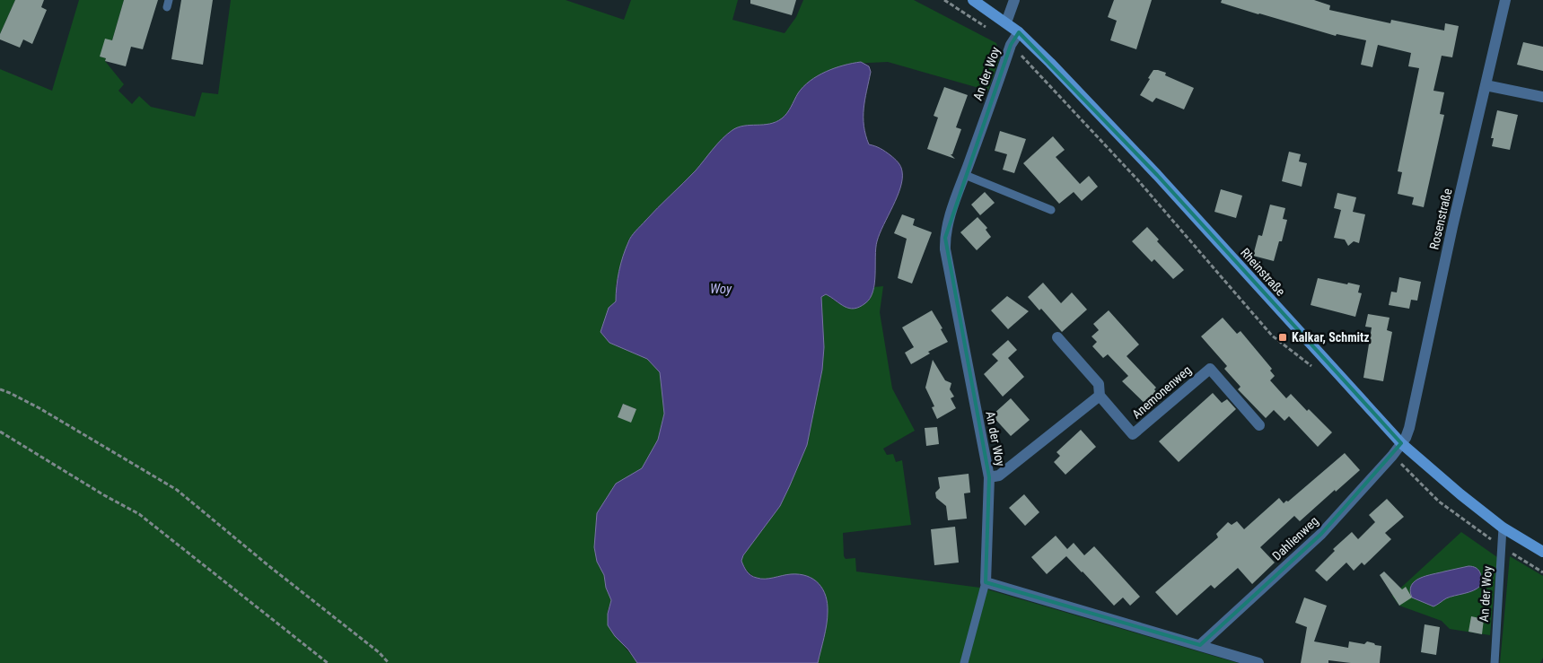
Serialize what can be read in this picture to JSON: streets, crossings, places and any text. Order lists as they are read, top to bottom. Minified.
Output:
{"streets":{"main road":["Rheinstraße"],"street":["An der Woy","Rosenstraße","Anemonenweg","Dahlienweg"]},"crossings":[["An der Woy","Rheinstraße"],["Rosenstraße","Rheinstraße"],["Rosenstraße","Dahlienweg"],["Rheinstraße","Dahlienweg"]],"water":["Woy"],"places":{"transit":["Kalkar, Schmitz"]}}
